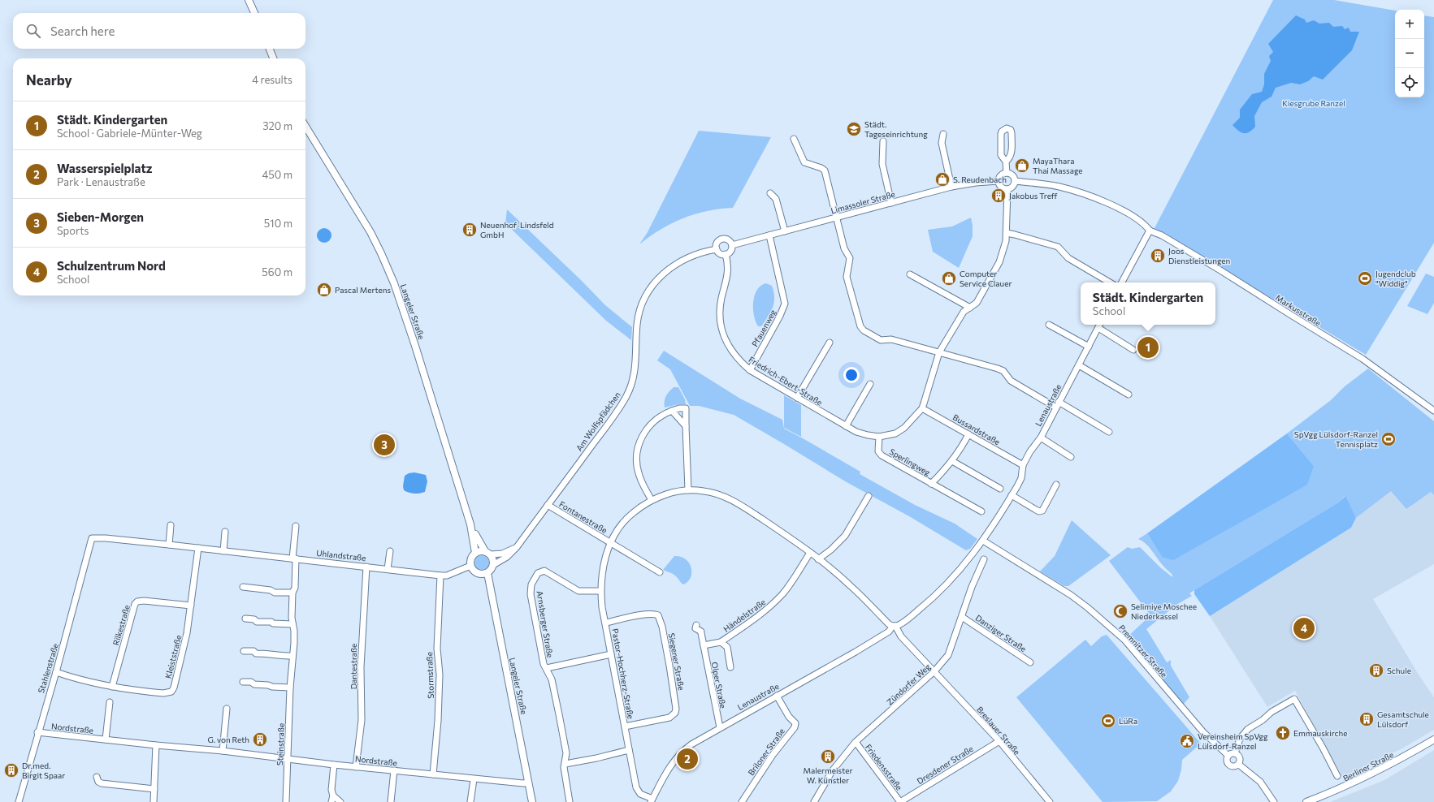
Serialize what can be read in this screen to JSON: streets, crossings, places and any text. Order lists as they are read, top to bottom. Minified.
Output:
{"streets":{"street":["Limassoler Straße","Markusstraße","Langeler Straße","Pfauenweg","Friedrich-Ebert-Straße","Lenaustraße","Am Wolfspfädchen","Bussardstraße","Sperlingweg","Fontanestraße","Uhlandstraße","Händelstraße","Arnsberger Straße","Rilkestraße","Danziger Straße","Premnitzer Straße","Kleiststraße","Siegener Straße","Dantestraße","Stahlenstraße","Pastor-Hochherz-Straße","Stormstraße","Zündorfer Weg","Olper Straße","Nordstraße","Breslauer Straße","Steinstraße","Briloner Straße","Dresdener Straße","Berliner Straße","Friedensstraße"]},"crossings":[["Limassoler Straße","Pfauenweg"],["Limassoler Straße","Friedrich-Ebert-Straße"],["Limassoler Straße","Am Wolfspfädchen"],["Langeler Straße","Am Wolfspfädchen"],["Langeler Straße","Uhlandstraße"],["Langeler Straße","Nordstraße"],["Pfauenweg","Friedrich-Ebert-Straße"],["Friedrich-Ebert-Straße","Am Wolfspfädchen"],["Friedrich-Ebert-Straße","Bussardstraße"],["Friedrich-Ebert-Straße","Sperlingweg"],["Lenaustraße","Bussardstraße"],["Lenaustraße","Premnitzer Straße"],["Lenaustraße","Pastor-Hochherz-Straße"],["Lenaustraße","Olper Straße"],["Lenaustraße","Briloner Straße"],["Am Wolfspfädchen","Fontanestraße"],["Am Wolfspfädchen","Uhlandstraße"],["Bussardstraße","Sperlingweg"],["Fontanestraße","Pastor-Hochherz-Straße"],["Uhlandstraße","Kleiststraße"],["Uhlandstraße","Dantestraße"],["Uhlandstraße","Stahlenstraße"],["Uhlandstraße","Stormstraße"],["Uhlandstraße","Steinstraße"],["Händelstraße","Pastor-Hochherz-Straße"],["Händelstraße","Olper Straße"],["Arnsberger Straße","Pastor-Hochherz-Straße"],["Rilkestraße","Kleiststraße"],["Danziger Straße","Zündorfer Weg"],["Kleiststraße","Stahlenstraße"],["Siegener Straße","Pastor-Hochherz-Straße"],["Dantestraße","Nordstraße"],["Stahlenstraße","Nordstraße"],["Pastor-Hochherz-Straße","Zündorfer Weg"],["Pastor-Hochherz-Straße","Breslauer Straße"],["Stormstraße","Nordstraße"],["Zündorfer Weg","Breslauer Straße"],["Zündorfer Weg","Friedensstraße"],["Nordstraße","Steinstraße"],["Breslauer Straße","Dresdener Straße"],["Dresdener Straße","Friedensstraße"]],"parks":["Kiesgrube Ranzel"],"places":{"school or university":["Städt. Tageseinrichtung"],"shop":["MayaThara Thai Massage","S. Reudenbach","Computer Service Clauer","Pascal Mertens"],"building":["Jakobus Treff","Neuenhof-Lindsfeld GmbH","Joos Dienstleistungen","Schule","Gesamtschule Lülsdorf","G. von Reth","Malermeister W. Künstler","Dr.med. Birgit Spaar"],"sports":["Jugendclub \"Widdig\"","SpVgg Lülsdorf-Ranzel Tennisplatz","LüRa"],"mosque":["Selimiye Moschee Niederkassel"],"church":["Emmauskirche"],"public building":["Vereinsheim SpVgg Lülsdorf-Ranzel"]},"page":{"map_buttons":["+","−"],"search":"Search here","heading":["Nearby","4 results"],"list":[{"mark":"1","name":"Städt. Kindergarten","note":"School · Gabriele-Münter-Weg","value":"320 m"},{"mark":"2","name":"Wasserspielplatz","note":"Park · Lenaustraße","value":"450 m"},{"mark":"3","name":"Sieben-Morgen","note":"Sports","value":"510 m"},{"mark":"4","name":"Schulzentrum Nord","note":"School","value":"560 m"}],"popup":["Städt. Kindergarten","School"],"pins":["1","3","4","2"]}}
